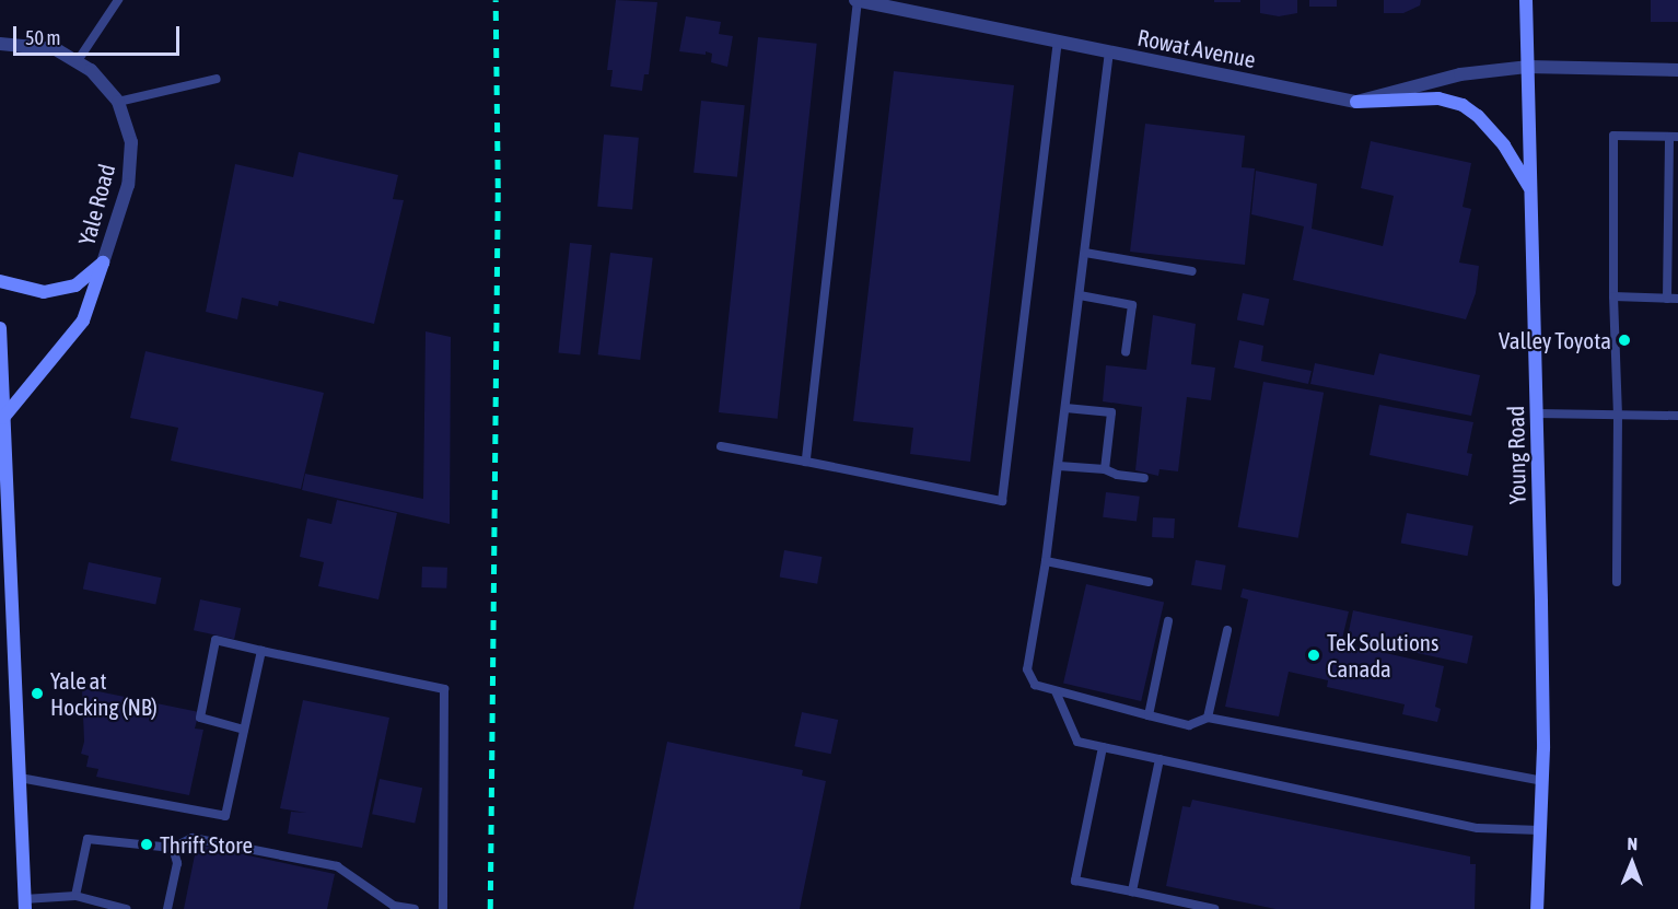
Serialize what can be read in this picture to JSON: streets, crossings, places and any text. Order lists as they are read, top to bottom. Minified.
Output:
{"streets":{"main road":["Young Road"],"street":["Rowat Avenue","Yale Road"]},"crossings":[["Rowat Avenue","Young Road"]],"places":["Valley Toyota","Tek Solutions Canada","Yale at Hocking (NB)","Thrift Store"],"scale_bar":"50 m","north":"top"}
